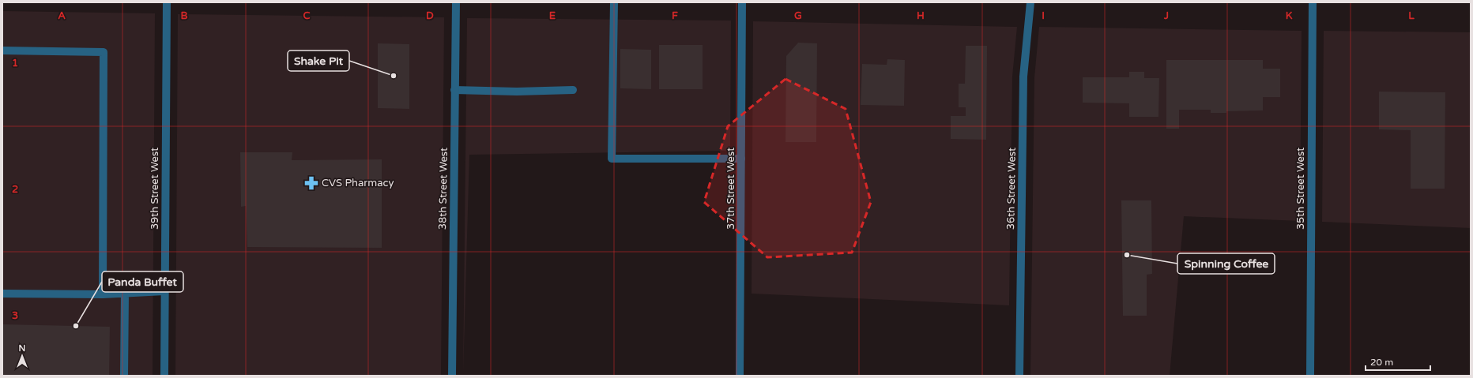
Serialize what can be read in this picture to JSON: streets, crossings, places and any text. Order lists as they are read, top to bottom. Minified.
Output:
{"streets":{"street":["39th Street West","38th Street West","37th Street West","36th Street West","35th Street West"]},"places":{"other":["Shake Pit","Spinning Coffee","Panda Buffet"],"pharmacy":["CVS Pharmacy"]},"scale_bar":"20 m","north":"top","grid":{"columns":["A","B","C","D","E","F","G","H","I","J","K","L"],"rows":["1","2","3"]}}
